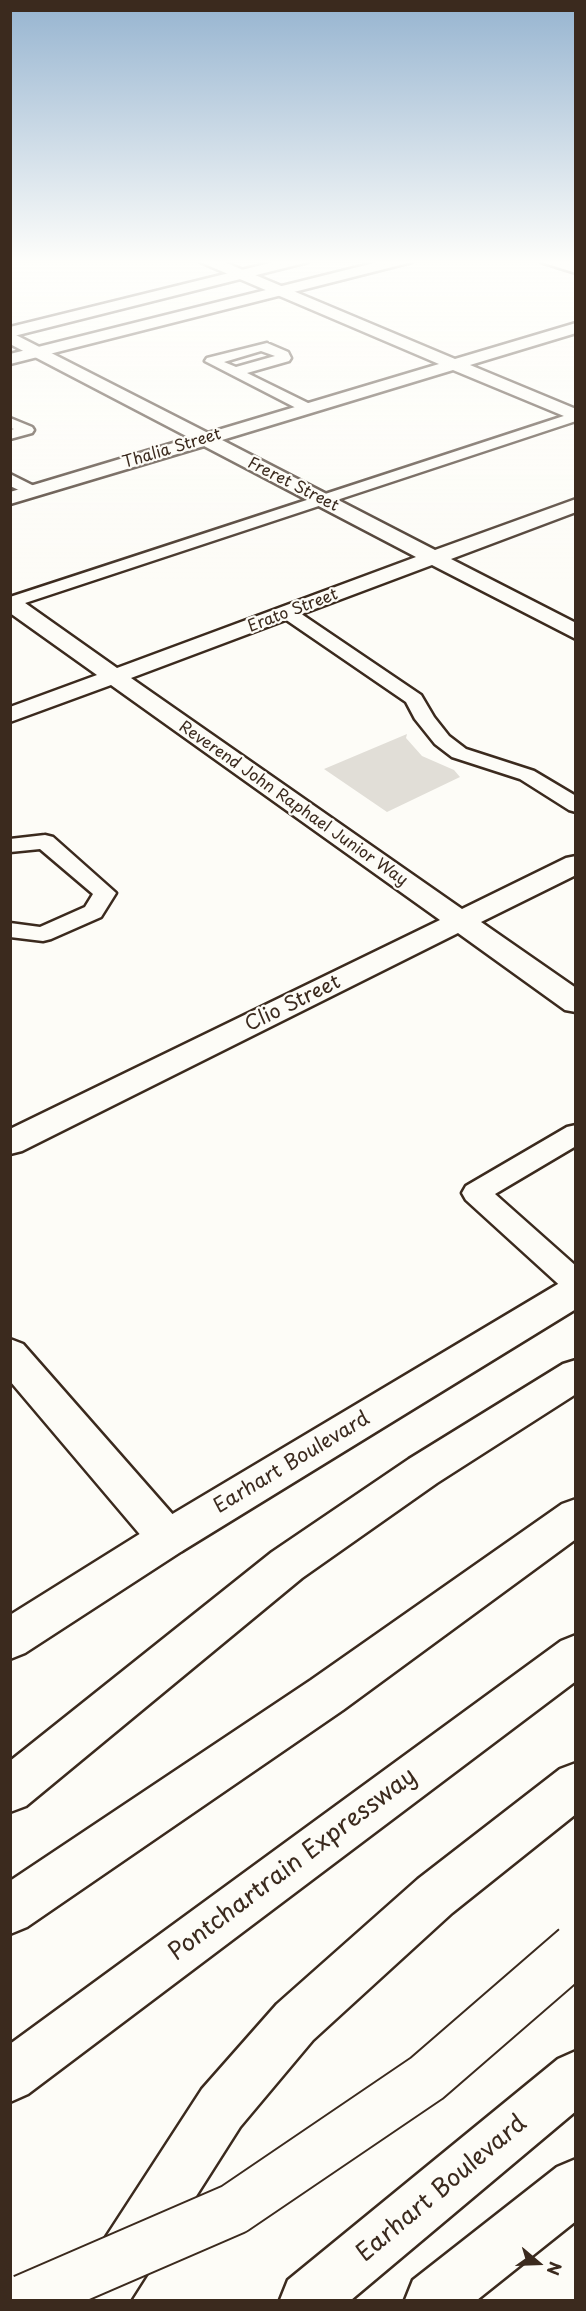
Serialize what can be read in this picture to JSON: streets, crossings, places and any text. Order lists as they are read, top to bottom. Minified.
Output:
{"streets":{"main road":["Thalia Street","Freret Street","Erato Street","Reverend John Raphael Junior Way","Clio Street","Earhart Boulevard","Pontchartrain Expressway"]},"crossings":[["Thalia Street","Freret Street"],["Freret Street","Erato Street"],["Erato Street","Reverend John Raphael Junior Way"],["Reverend John Raphael Junior Way","Clio Street"]],"north":"right"}
